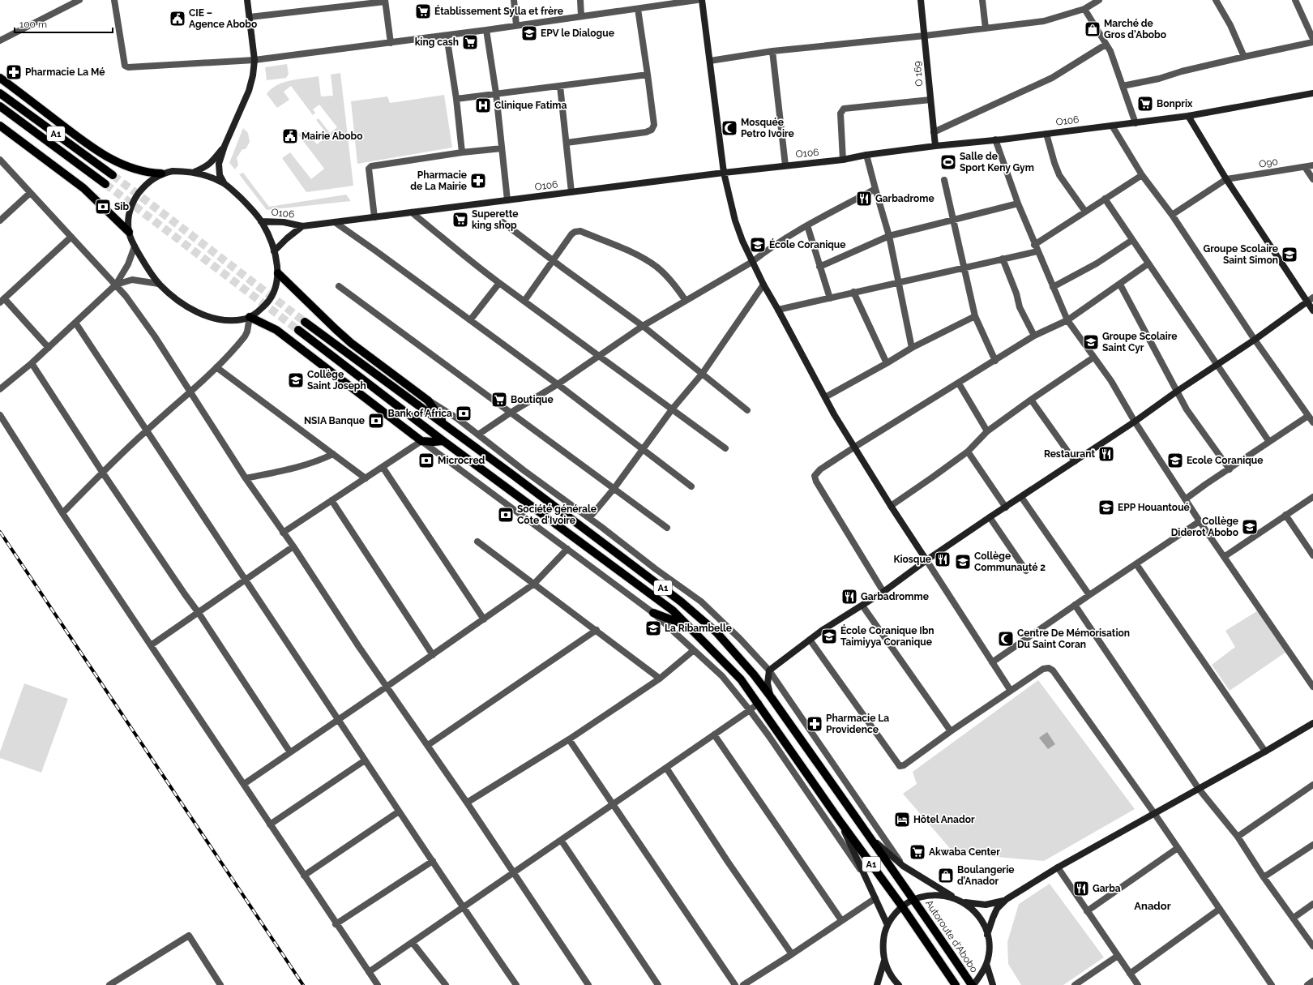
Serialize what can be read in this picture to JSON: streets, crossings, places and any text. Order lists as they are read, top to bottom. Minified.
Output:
{"streets":{"main road":["A1","Autoroute d'Abobo"],"street":["O 169","O106","O90"]},"crossings":[["O 169","O106"],["A1","Autoroute d'Abobo"]],"districts":["Anador"],"places":{"supermarket":["Établissement Sylla et frère","king cash","Bonprix","Superette king shop","Boutique","Akwaba Center"],"public building":["CIE – Agence Abobo","Mairie Abobo"],"shop":["Marché de Gros d'Abobo","Boulangerie d’Anador"],"school or university":["EPV le Dialogue","École Coranique","Groupe Scolaire Saint Simon","Groupe Scolaire Saint Cyr","Collège Saint Joseph","Ecole Coranique","EPP Houantoué","Collège Diderot Abobo","Collège Communauté 2","La Ribambelle","École Coranique Ibn Taimiyya Coranique"],"pharmacy":["Pharmacie La Mé","Pharmacie de La Mairie","Pharmacie La Providence"],"hospital":["Clinique Fatima"],"mosque":["Mosquée Petro Ivoire","Centre De Mémorisation Du Saint Coran"],"sports":["Salle de Sport Keny Gym"],"restaurant":["Garbadrome","Restaurant","Kiosque","Garbadromme","Garba"],"bank":["Sib","Bank of Africa","NSIA Banque","Microcred","Société générale Côte d’Ivoire"],"hotel":["Hôtel Anador"]},"scale_bar":"100 m"}
